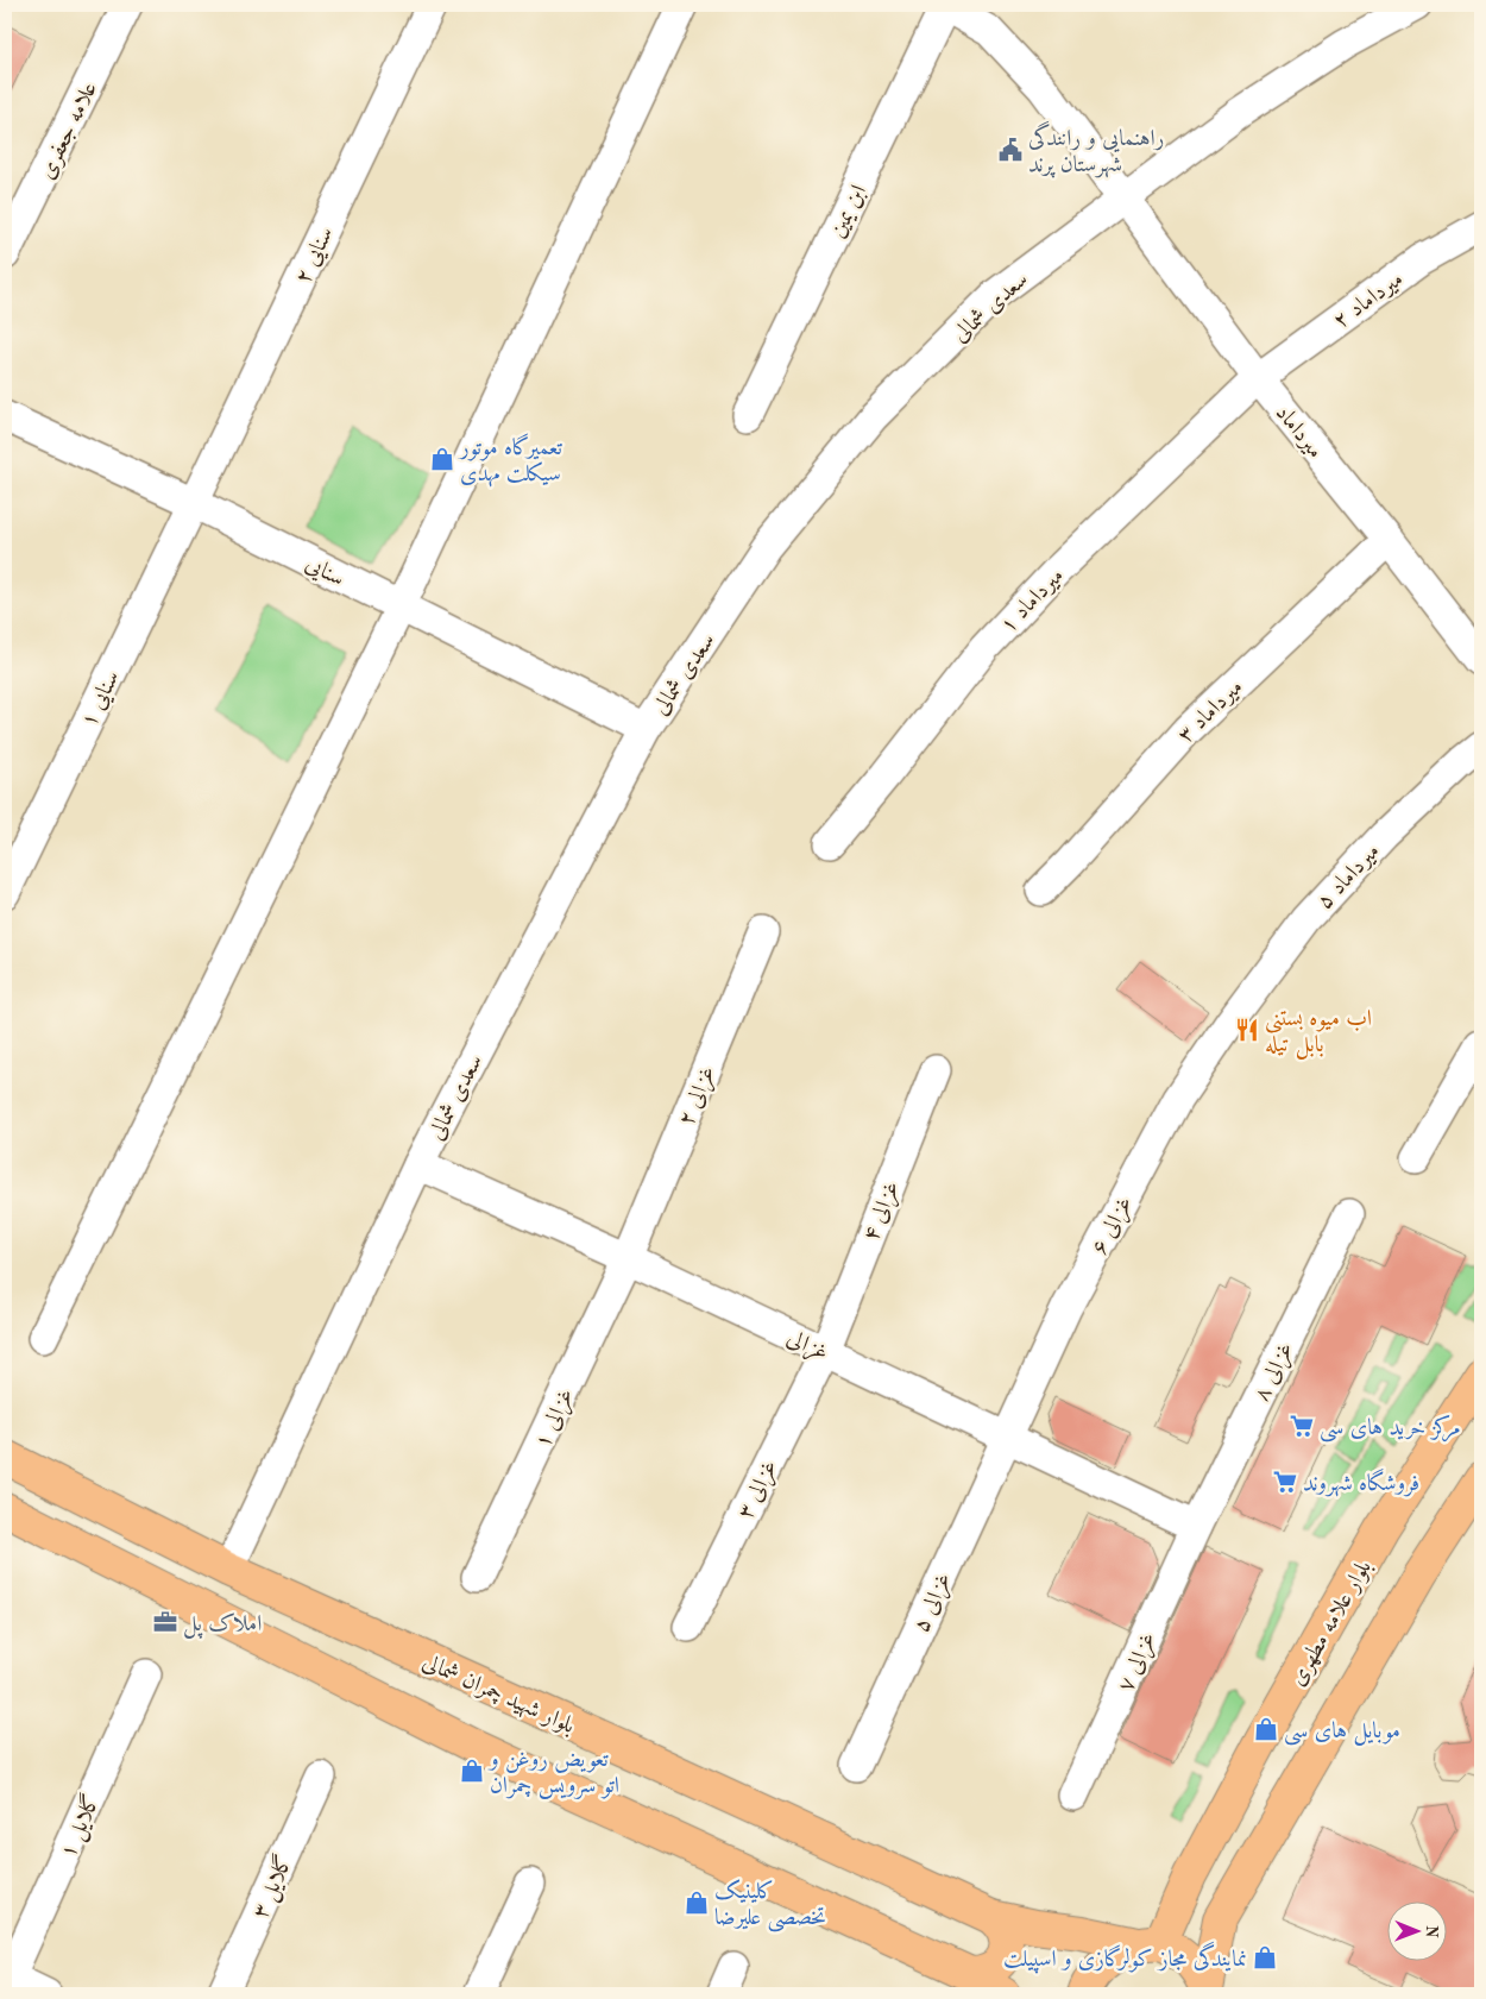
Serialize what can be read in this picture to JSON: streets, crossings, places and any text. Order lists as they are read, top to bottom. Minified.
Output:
{"streets":{"main road":["بلوار علامه مطهری","بلوار شهید چمران شمالی"],"street":["علامه جعفری","ابن یمین","سنایی ۲","میرداماد ۲","سعدی شمالی","میرداماد","سنایی","میرداماد ۱","سنایی ۱","میرداماد ۳","میرداماد ۵","غزالی ۲","غزالی ۴","غزالی ۶","غزالی","غزالی ۸","غزالی ۱","غزالی ۳","غزالی ۵","غزالی ۷","گلایل ۱","گلایل ۳"]},"crossings":[["ابن یمین","میرداماد"],["سنایی ۲","سنایی"],["سنایی ۲","سنایی ۱"],["میرداماد ۲","میرداماد"],["میرداماد ۲","میرداماد ۱"],["سعدی شمالی","میرداماد"],["سعدی شمالی","سنایی"],["سعدی شمالی","غزالی"],["سعدی شمالی","بلوار شهید چمران شمالی"],["میرداماد","میرداماد ۱"],["میرداماد","میرداماد ۳"],["سنایی","سنایی ۱"],["میرداماد ۵","غزالی ۶"],["غزالی ۲","غزالی"],["غزالی ۲","غزالی ۱"],["غزالی ۴","غزالی"],["غزالی ۴","غزالی ۳"],["غزالی ۶","غزالی"],["غزالی ۶","غزالی ۵"],["غزالی","غزالی ۸"],["غزالی","غزالی ۱"],["غزالی","غزالی ۳"],["غزالی","غزالی ۵"],["غزالی","غزالی ۷"],["غزالی ۸","غزالی ۷"],["بلوار علامه مطهری","بلوار شهید چمران شمالی"]],"places":{"public building":["راهنمایی و رانندگی شهرستان پرند"],"shop":["تعمیرگاه موتور سیکلت مهدی","موبایل های سی","تعویض روغن و اتو سرویس چمران","کلینیک تخصصی علیرضا","نمایندگی مجاز کولرگازی و اسپیلت"],"restaurant":["اب میوه بستنی بابل تیله"],"supermarket":["مرکز خرید های سی","فروشگاه شهروند"],"office":["املاک پل"]},"north":"right"}
